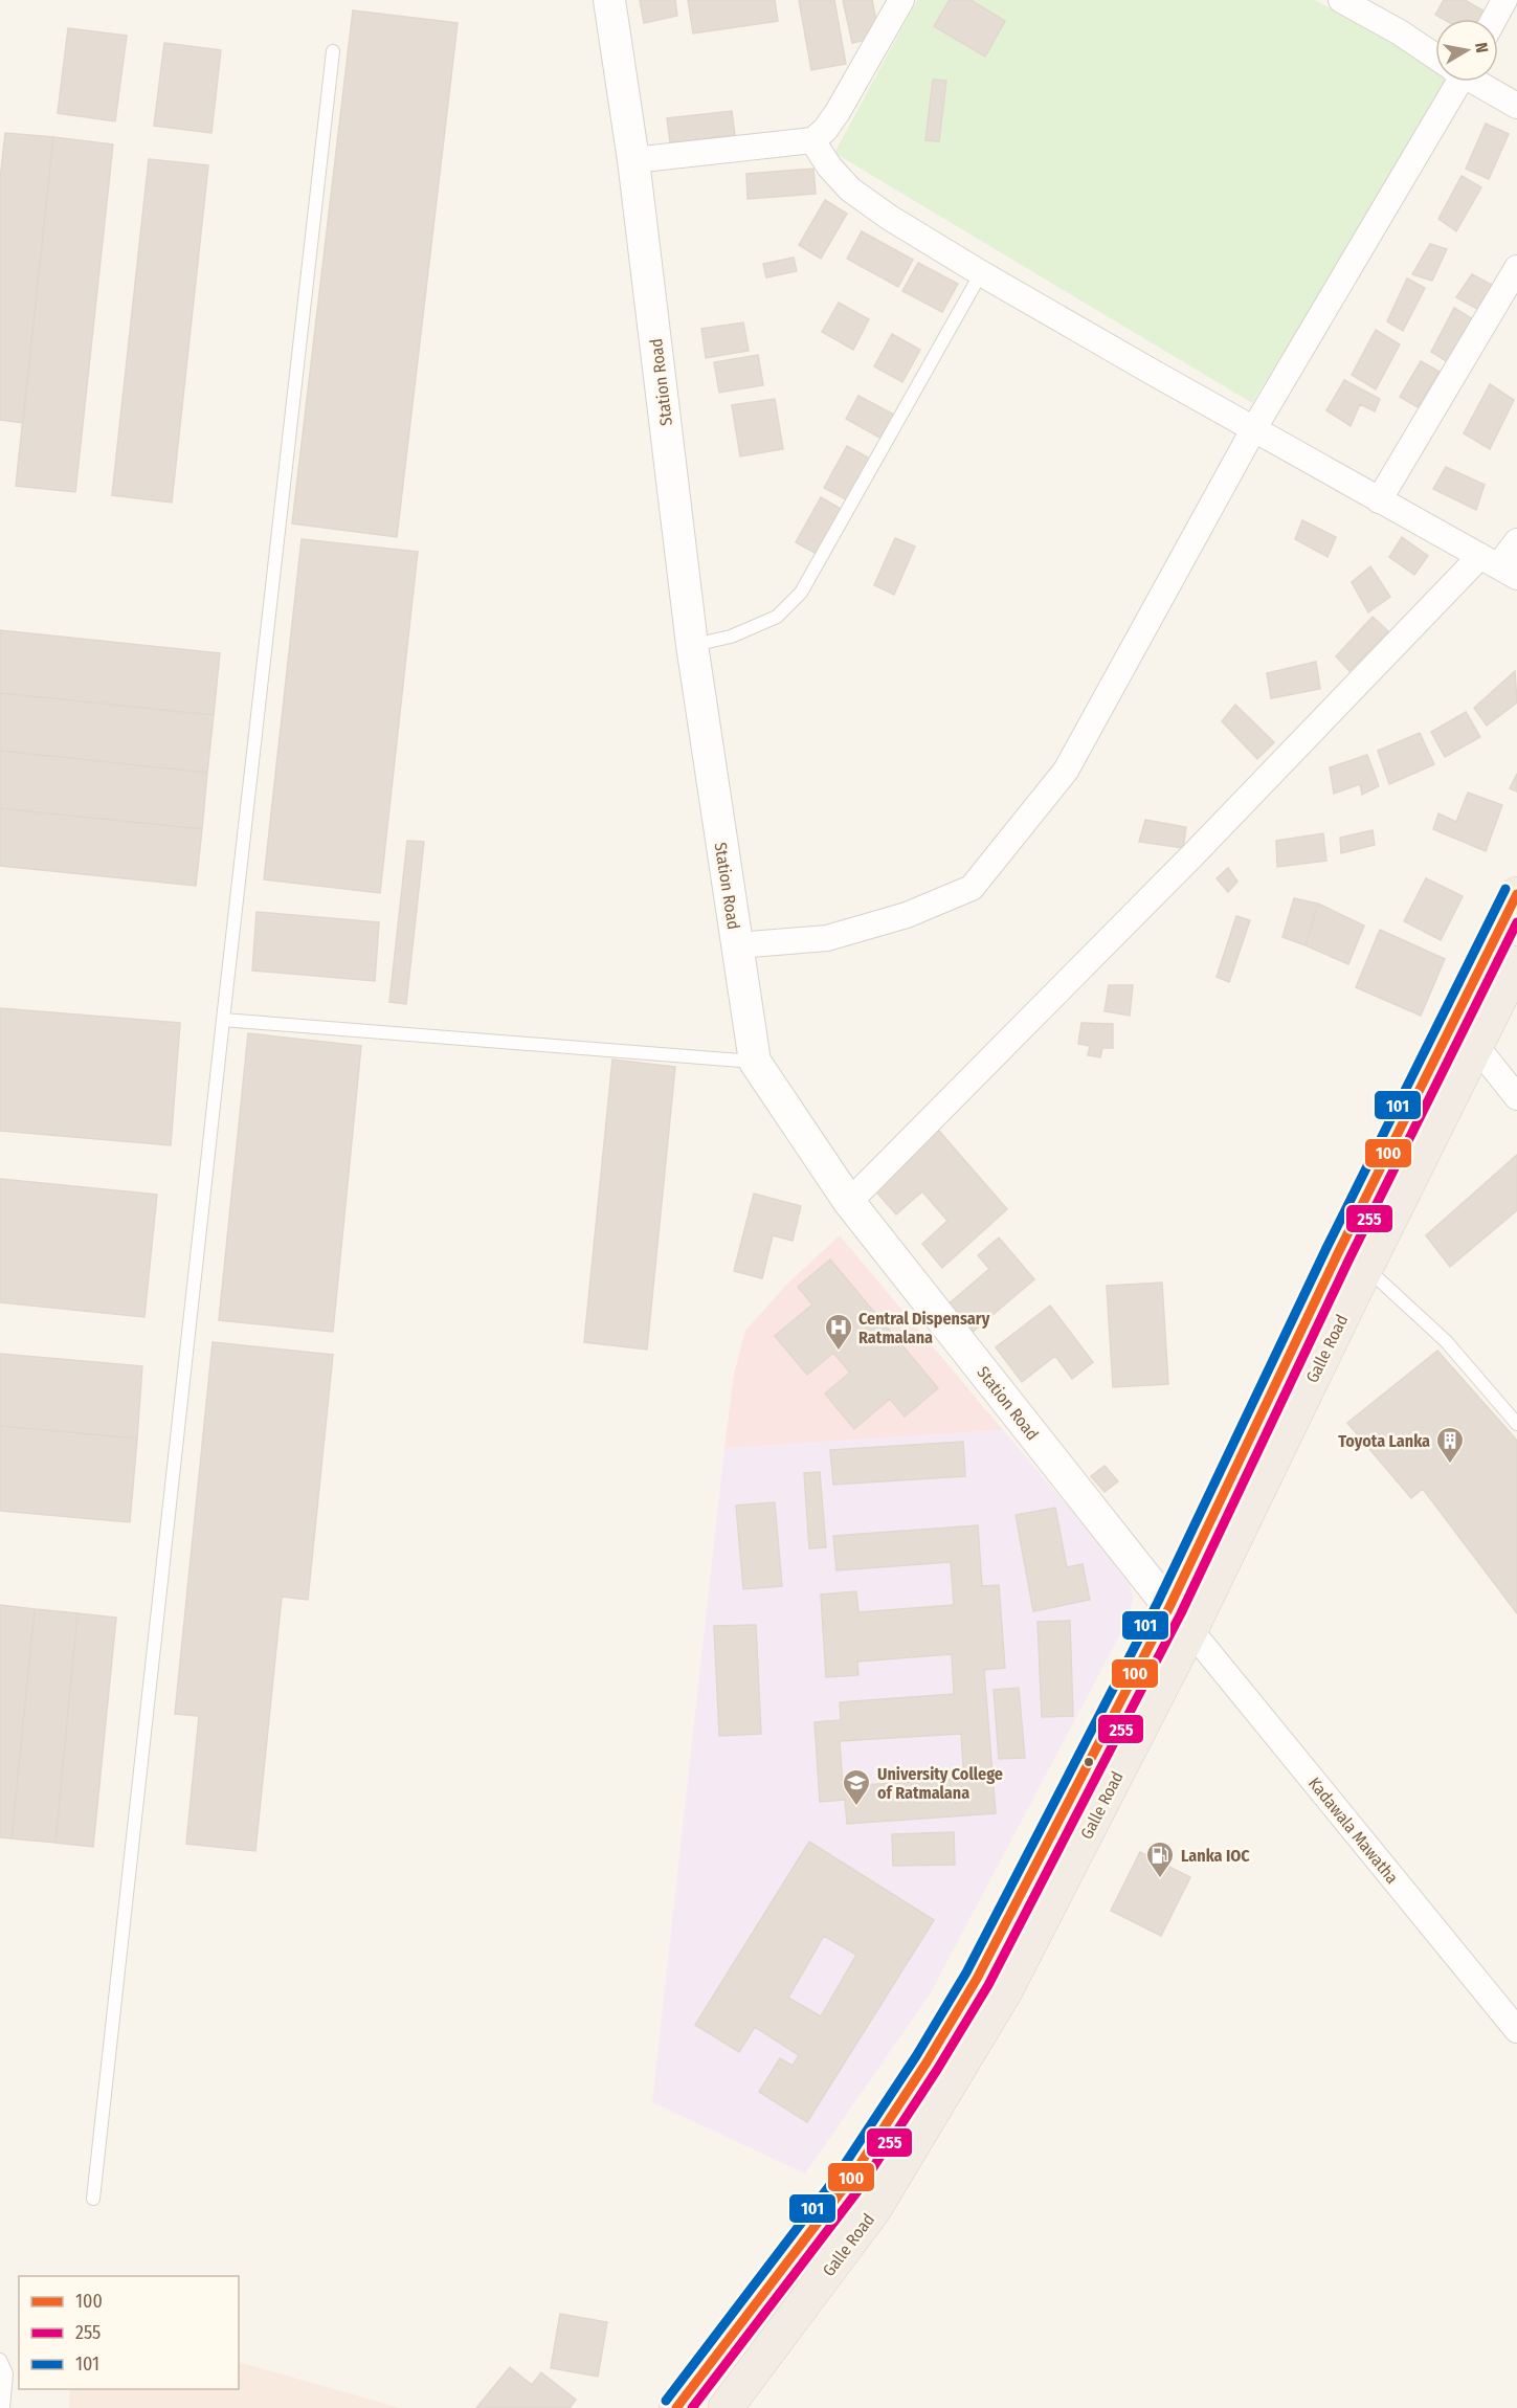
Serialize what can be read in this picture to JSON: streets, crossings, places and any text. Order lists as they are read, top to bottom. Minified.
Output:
{"streets":{"highway":["Galle Road"],"street":["Station Road","Kadawala Mawatha"]},"crossings":[["Station Road","Galle Road"],["Station Road","Kadawala Mawatha"],["Galle Road","Kadawala Mawatha"]],"places":{"hospital":["Central Dispensary Ratmalana"],"building":["Toyota Lanka"],"school or university":["University College of Ratmalana"],"fuel station":["Lanka IOC"]},"lines":["transit line 101","transit line 100","transit line 255"],"legend":["100","255","101"],"north":"right"}
